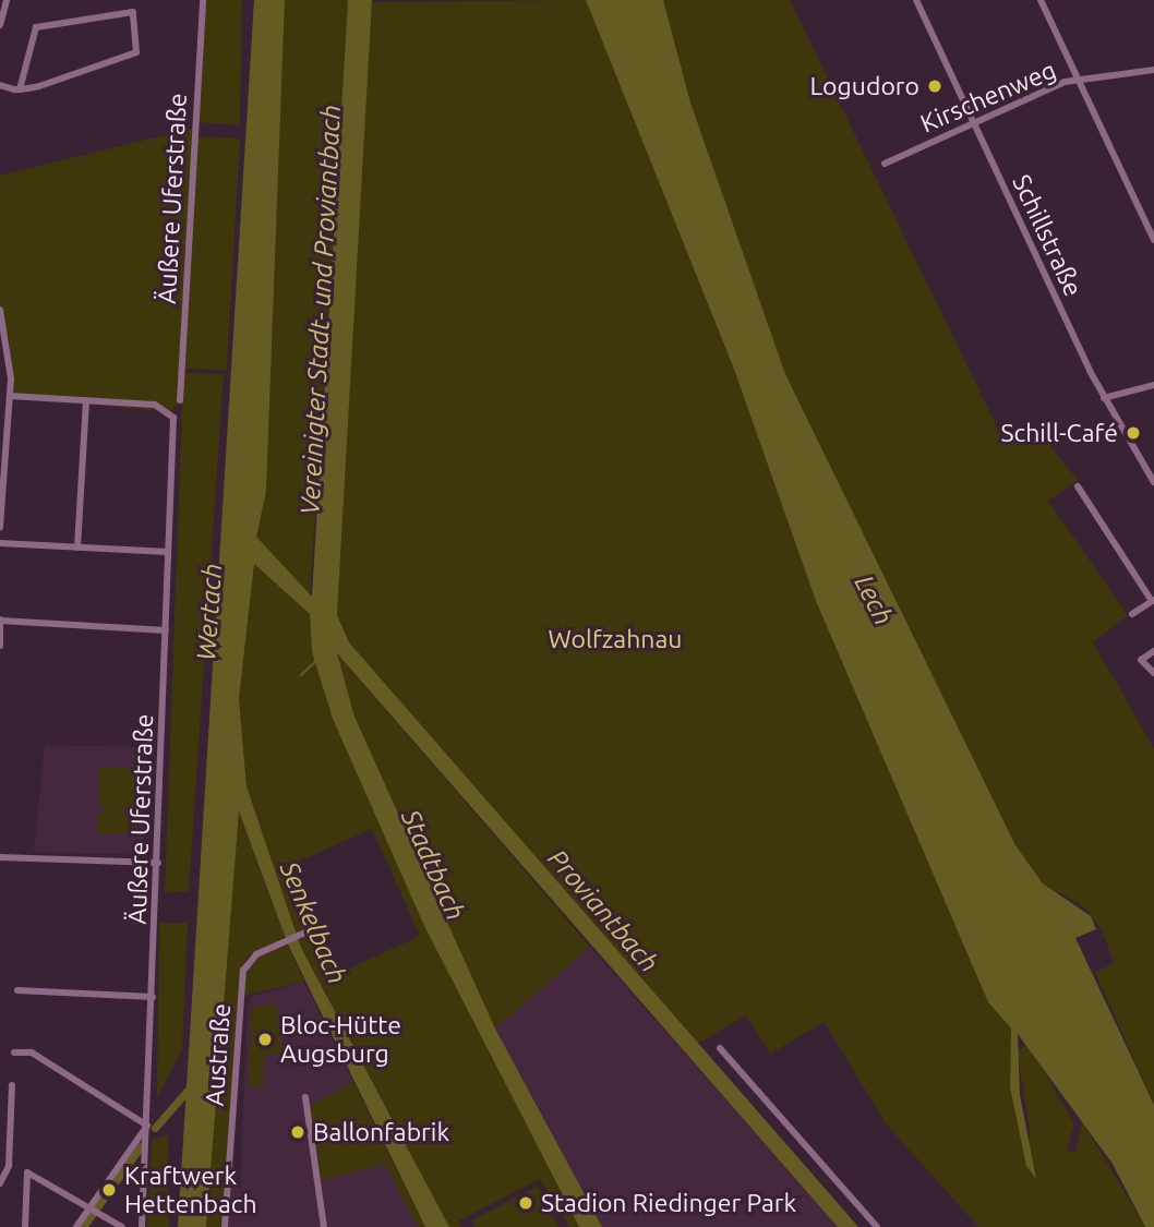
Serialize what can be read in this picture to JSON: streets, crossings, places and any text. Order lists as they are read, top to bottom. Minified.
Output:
{"streets":{"street":["Kirschenweg","Äußere Uferstraße","Schillstraße","Austraße"]},"crossings":[["Kirschenweg","Schillstraße"]],"water":["Vereinigter Stadt- und Proviantbach","Lech","Wertach","Stadtbach","Proviantbach","Senkelbach"],"parks":["Wolfzahnau"],"places":["Logudoro","Schill-Café","Bloc-Hütte Augsburg","Ballonfabrik","Kraftwerk Hettenbach","Stadion Riedinger Park"]}
